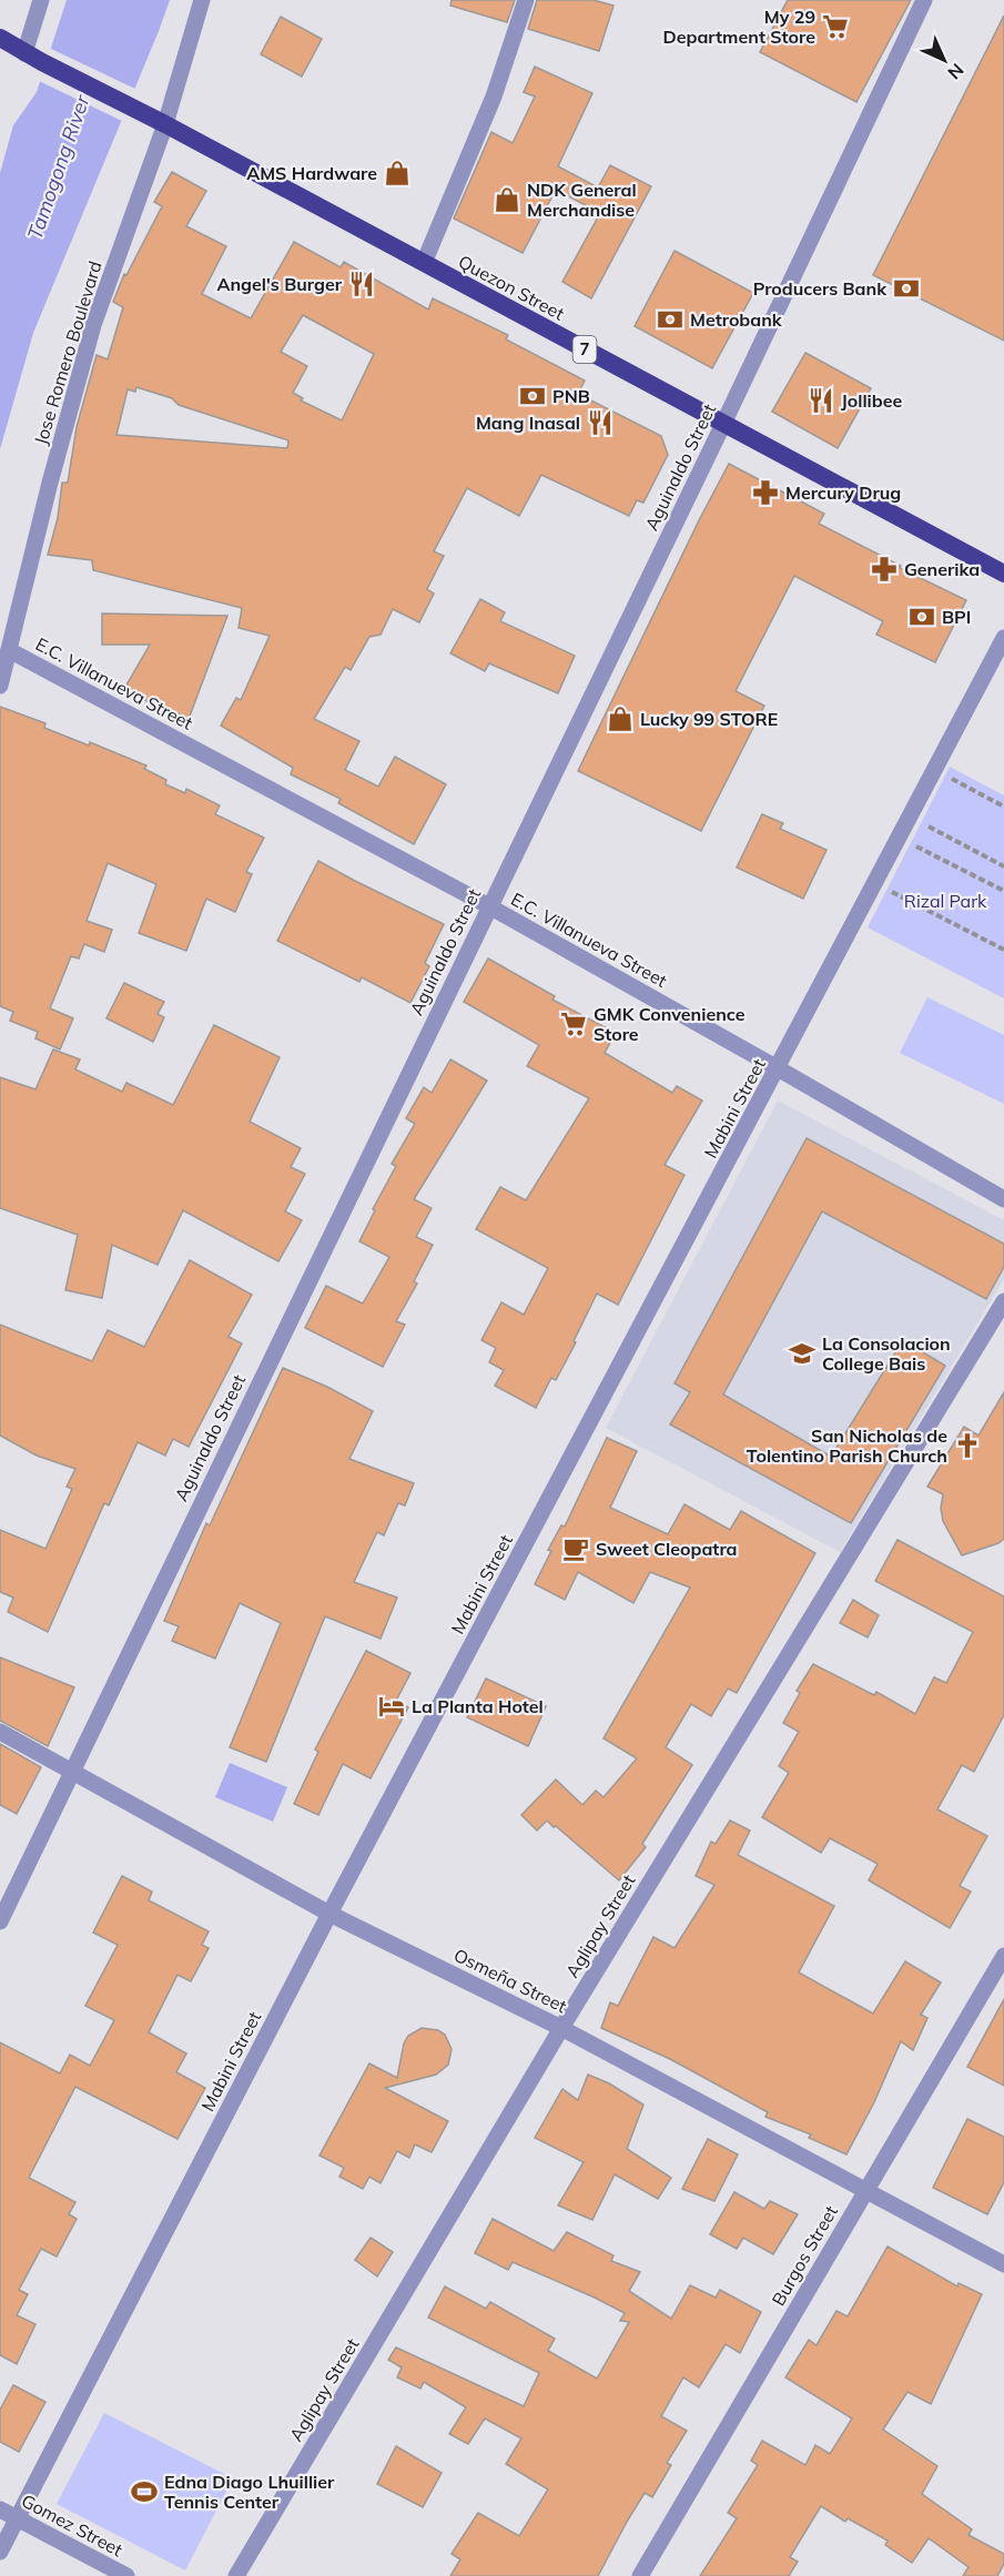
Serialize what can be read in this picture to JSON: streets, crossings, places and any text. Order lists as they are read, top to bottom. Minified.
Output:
{"streets":{"highway":["Quezon Street","7"],"street":["Jose Romero Boulevard","Aguinaldo Street","E.C. Villanueva Street","Mabini Street","Aglipay Street","Osmeña Street","Burgos Street","Gomez Street"]},"crossings":[["Quezon Street","Jose Romero Boulevard"],["Quezon Street","Aguinaldo Street"],["Jose Romero Boulevard","E.C. Villanueva Street"],["Aguinaldo Street","E.C. Villanueva Street"],["Aguinaldo Street","Osmeña Street"],["E.C. Villanueva Street","Mabini Street"],["Mabini Street","Osmeña Street"],["Mabini Street","Gomez Street"],["Aglipay Street","Osmeña Street"],["Osmeña Street","Burgos Street"]],"water":["Tamogong River"],"parks":["Rizal Park"],"places":{"supermarket":["My 29 Department Store","GMK Convenience Store"],"shop":["AMS Hardware","NDK General Merchandise","Lucky 99 STORE"],"restaurant":["Angel's Burger","Jollibee","Mang Inasal"],"bank":["Producers Bank","Metrobank","PNB","BPI"],"pharmacy":["Mercury Drug","Generika"],"school or university":["La Consolacion College Bais"],"church":["San Nicholas de Tolentino Parish Church"],"cafe":["Sweet Cleopatra"],"hotel":["La Planta Hotel"],"sports":["Edna Diago Lhuillier Tennis Center"]},"north":"bottom right"}
